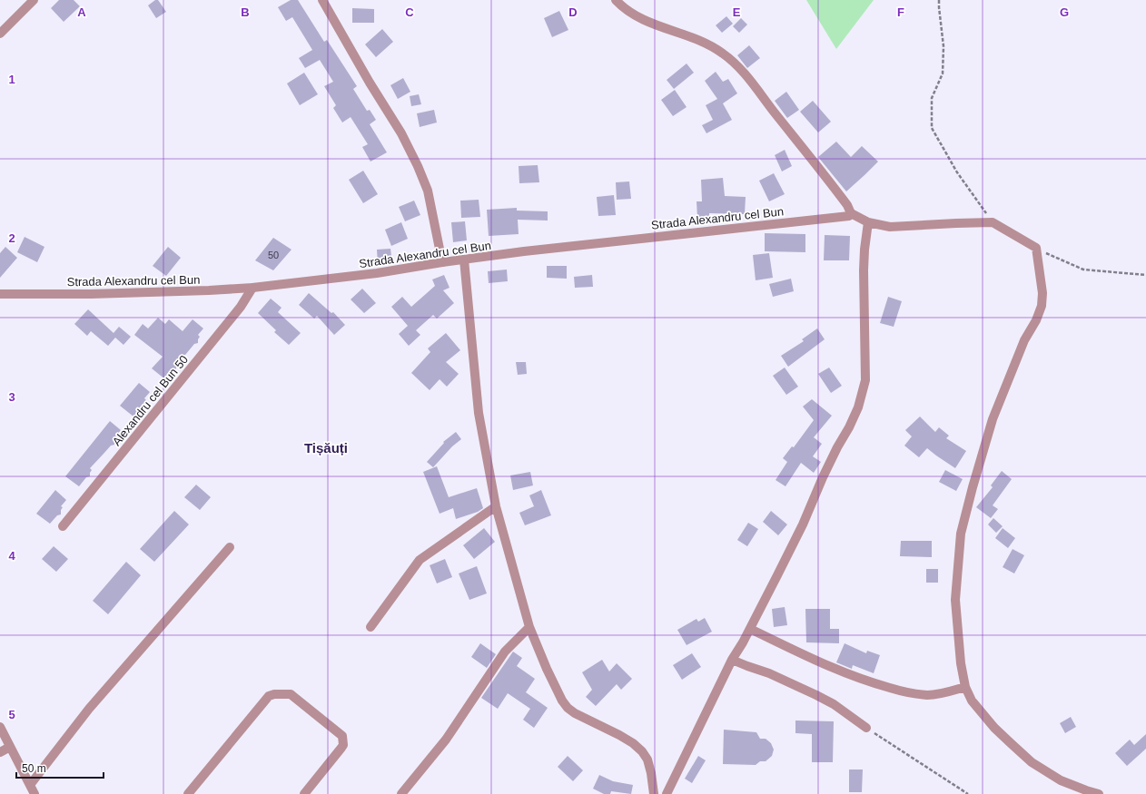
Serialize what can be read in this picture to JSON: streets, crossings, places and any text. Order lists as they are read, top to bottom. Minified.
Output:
{"streets":{"street":["Strada Alexandru cel Bun","Alexandru cel Bun 50"]},"crossings":[["Strada Alexandru cel Bun","Alexandru cel Bun 50"]],"districts":["Tișăuți"],"house_numbers":["50"],"scale_bar":"50 m","grid":{"columns":["A","B","C","D","E","F","G"],"rows":["1","2","3","4","5"]}}
